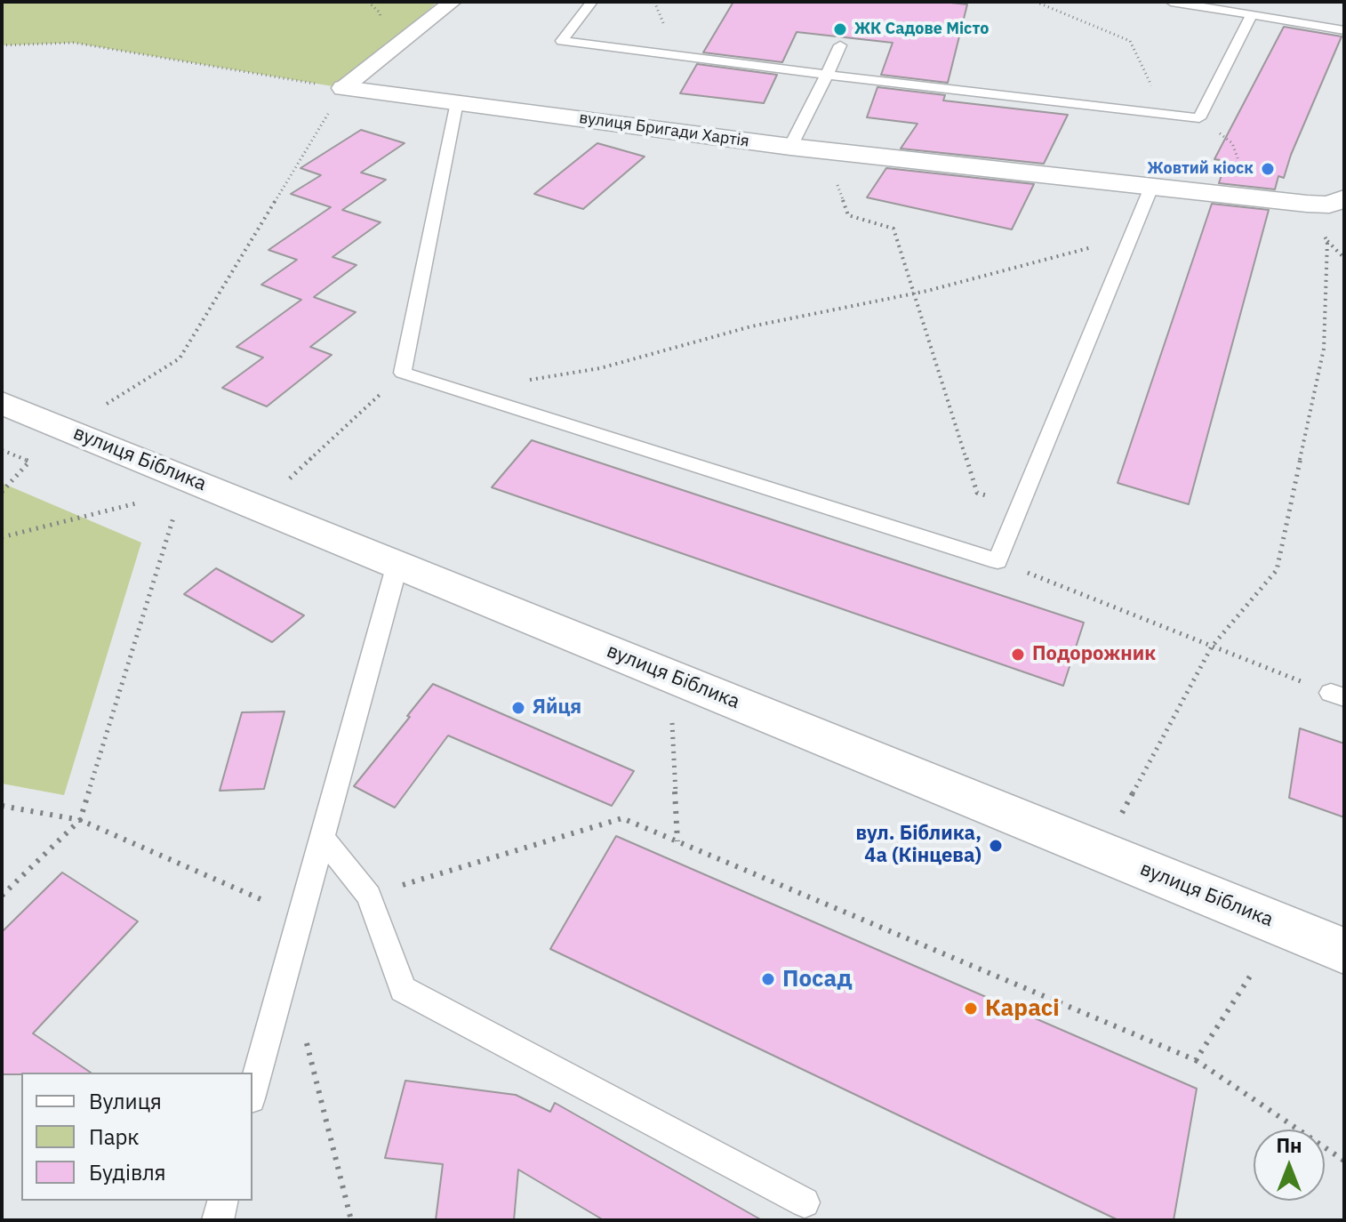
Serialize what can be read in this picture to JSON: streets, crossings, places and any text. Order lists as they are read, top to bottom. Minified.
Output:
{"streets":{"street":["вулиця Бригади Хартія","вулиця Біблика"]},"places":["ЖК Садове Місто","Жовтий кіоск","Подорожник","Яйця","вул. Біблика, 4а (Кінцева)","Посад","Карасі"],"legend":["Вулиця","Парк","Будівля"],"north":"top"}
